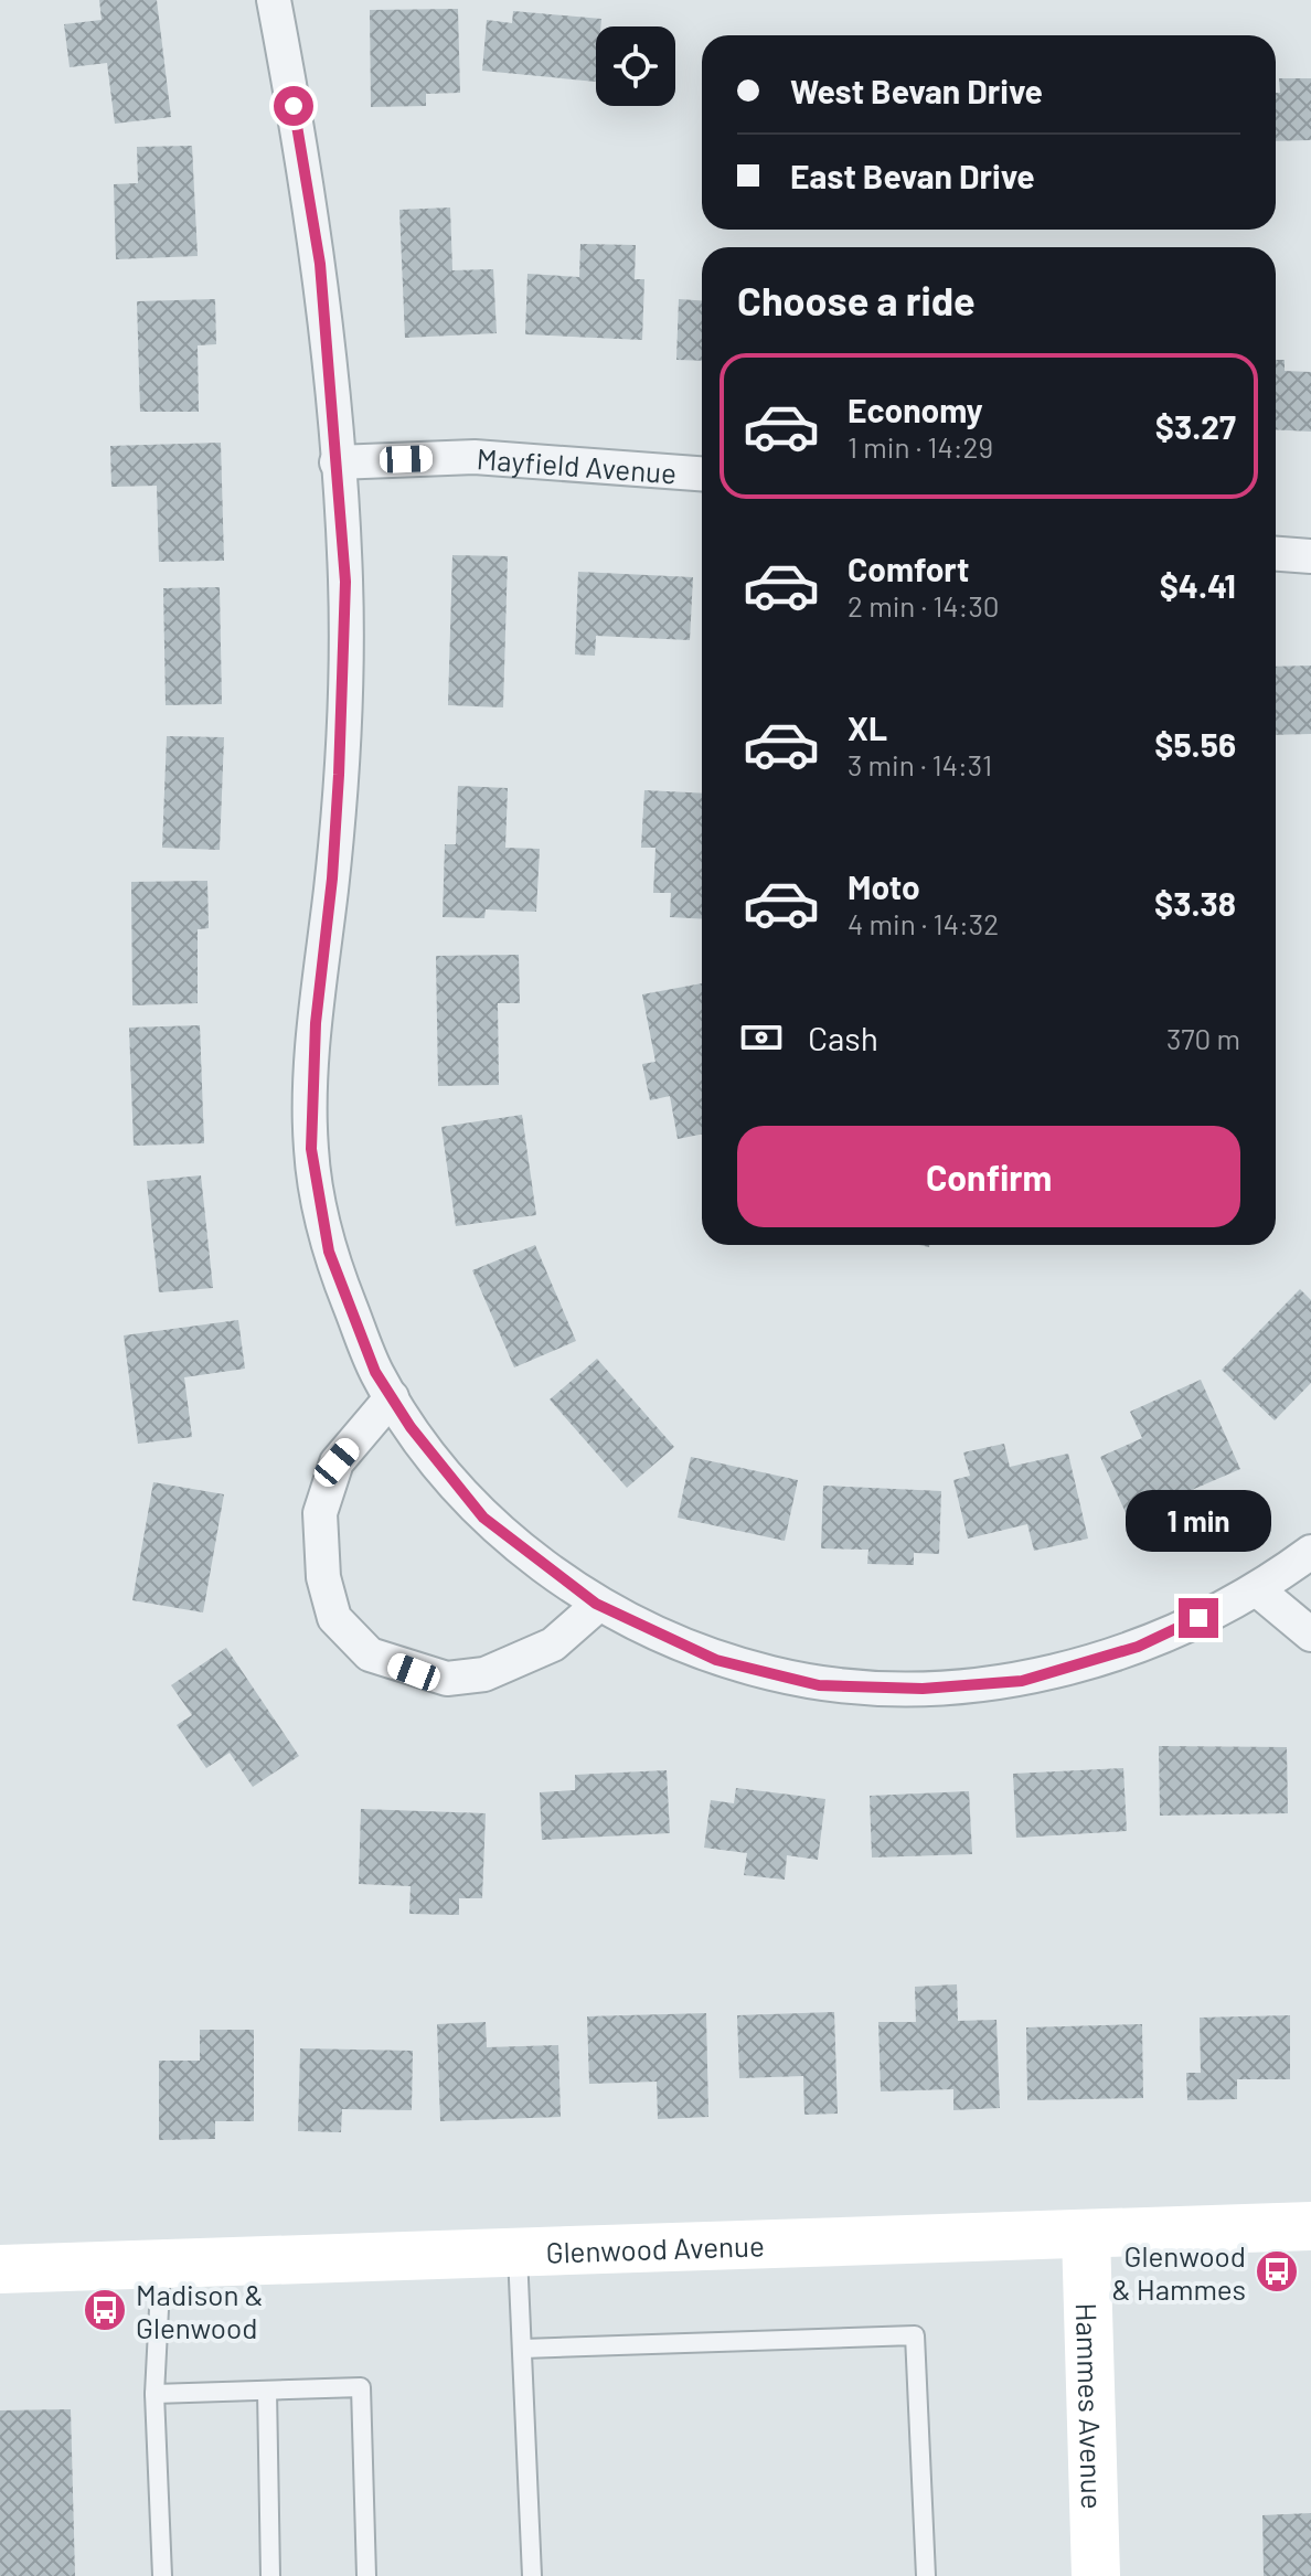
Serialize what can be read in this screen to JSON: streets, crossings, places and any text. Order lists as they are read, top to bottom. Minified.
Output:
{"streets":{"street":["Mayfield Avenue","Glenwood Avenue","Hammes Avenue"]},"crossings":[["Glenwood Avenue","Hammes Avenue"]],"places":{"bus stop":["Glenwood & Hammes","Madison & Glenwood"]},"page":{"banner":["West Bevan Drive","East Bevan Drive"],"heading":"Choose a ride","list":[{"name":"Economy","note":"1 min · 14:29","value":"$3.27"},{"name":"Comfort","note":"2 min · 14:30","value":"$4.41"},{"name":"XL","note":"3 min · 14:31","value":"$5.56"},{"name":"Moto","note":"4 min · 14:32","value":"$3.38"}],"pay":["Cash","370 m"],"buttons":"Confirm","bubble":"1 min"}}
